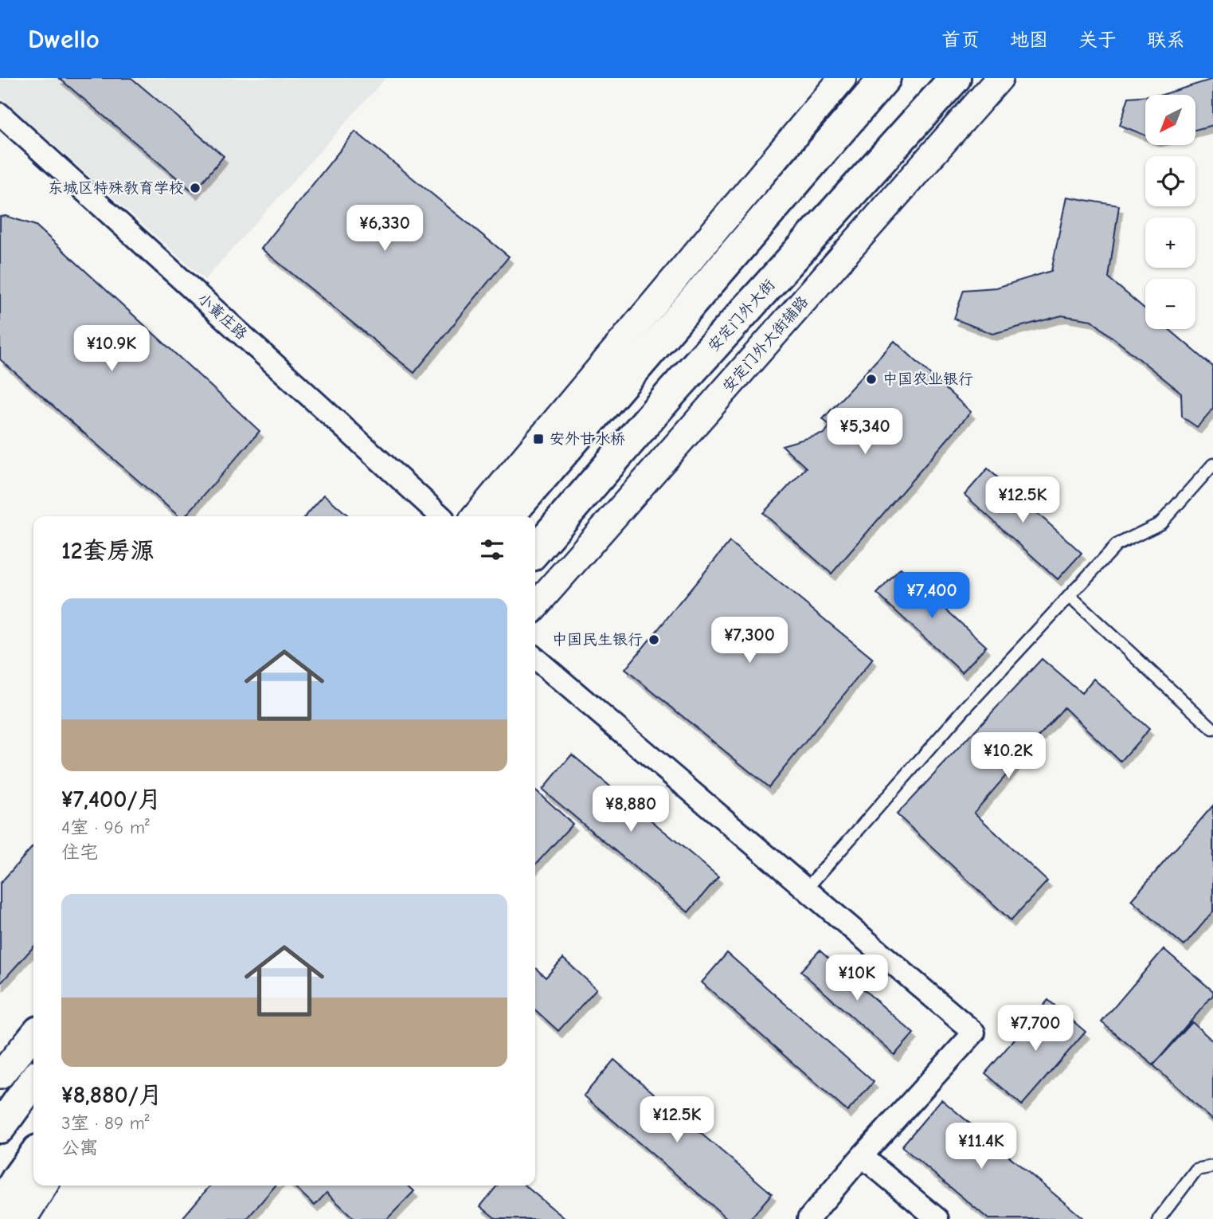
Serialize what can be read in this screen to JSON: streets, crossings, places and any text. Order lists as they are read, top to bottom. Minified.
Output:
{"streets":{"main road":["安定门外大街"],"street":["小黄庄路","安定门外大街辅路"]},"places":{"other":["东城区特殊教育学校","中国农业银行","中国民生银行"],"transit":["安外甘水桥"]},"north":"bottom left","page":{"header":"Dwello","nav":["首页","地图","关于","联系"],"map_buttons":["+","−"],"price":["¥6,330","¥10.9K","¥5,340","¥12.5K","¥7,400","¥7,300","¥10.2K","¥8,880","¥10K","¥7,700","¥12.5K","¥11.4K"],"heading":"12套房源","list":[{"name":"¥7,400/月","note":"4室 · 96 m² · 住宅"},{"name":"¥8,880/月","note":"3室 · 89 m² · 公寓"}]}}
